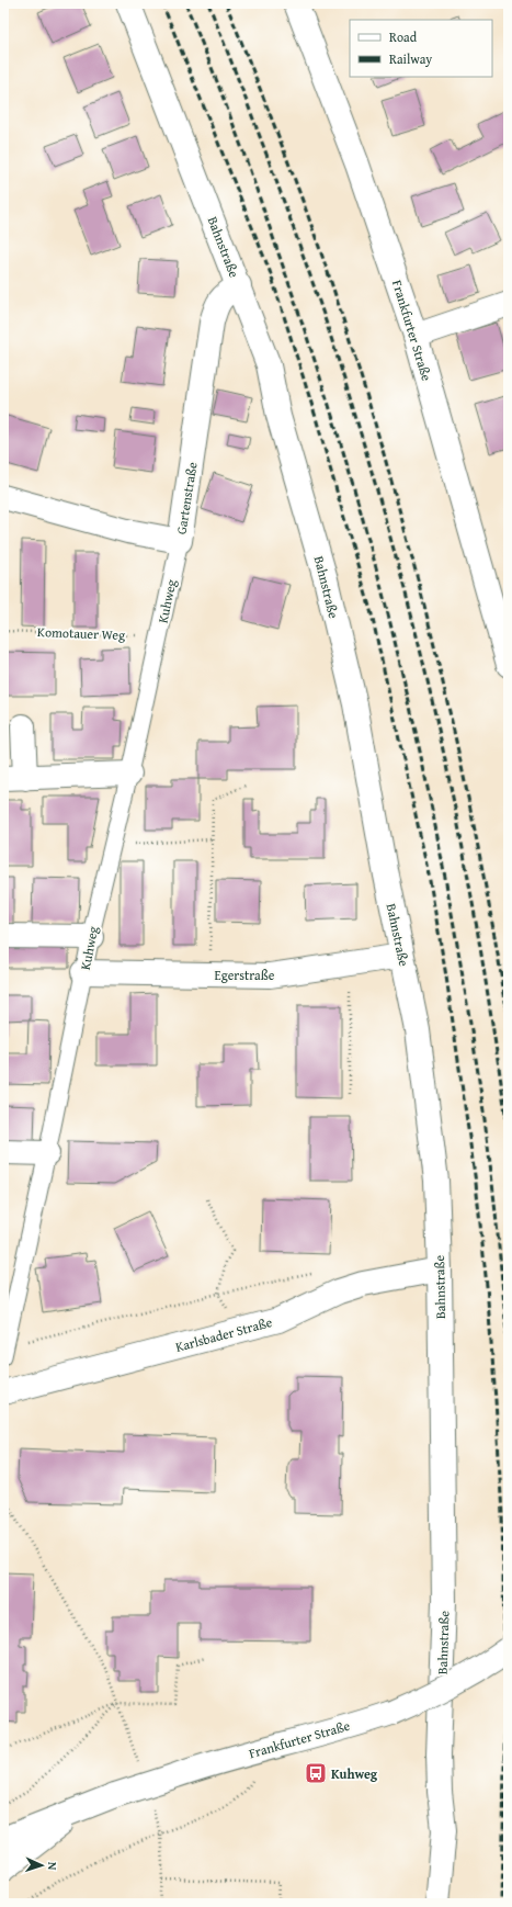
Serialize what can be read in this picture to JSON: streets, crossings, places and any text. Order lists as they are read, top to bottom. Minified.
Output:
{"streets":{"street":["Bahnstraße","Frankfurter Straße","Gartenstraße","Egerstraße","Karlsbader Straße"],"lane":["Kuhweg"],"path":["Komotauer Weg"]},"crossings":[["Bahnstraße","Gartenstraße"],["Bahnstraße","Egerstraße"],["Bahnstraße","Karlsbader Straße"],["Gartenstraße","Kuhweg"],["Kuhweg","Komotauer Weg"],["Kuhweg","Egerstraße"]],"places":{"bus stop":["Kuhweg"]},"legend":["Road","Railway"],"north":"right"}
